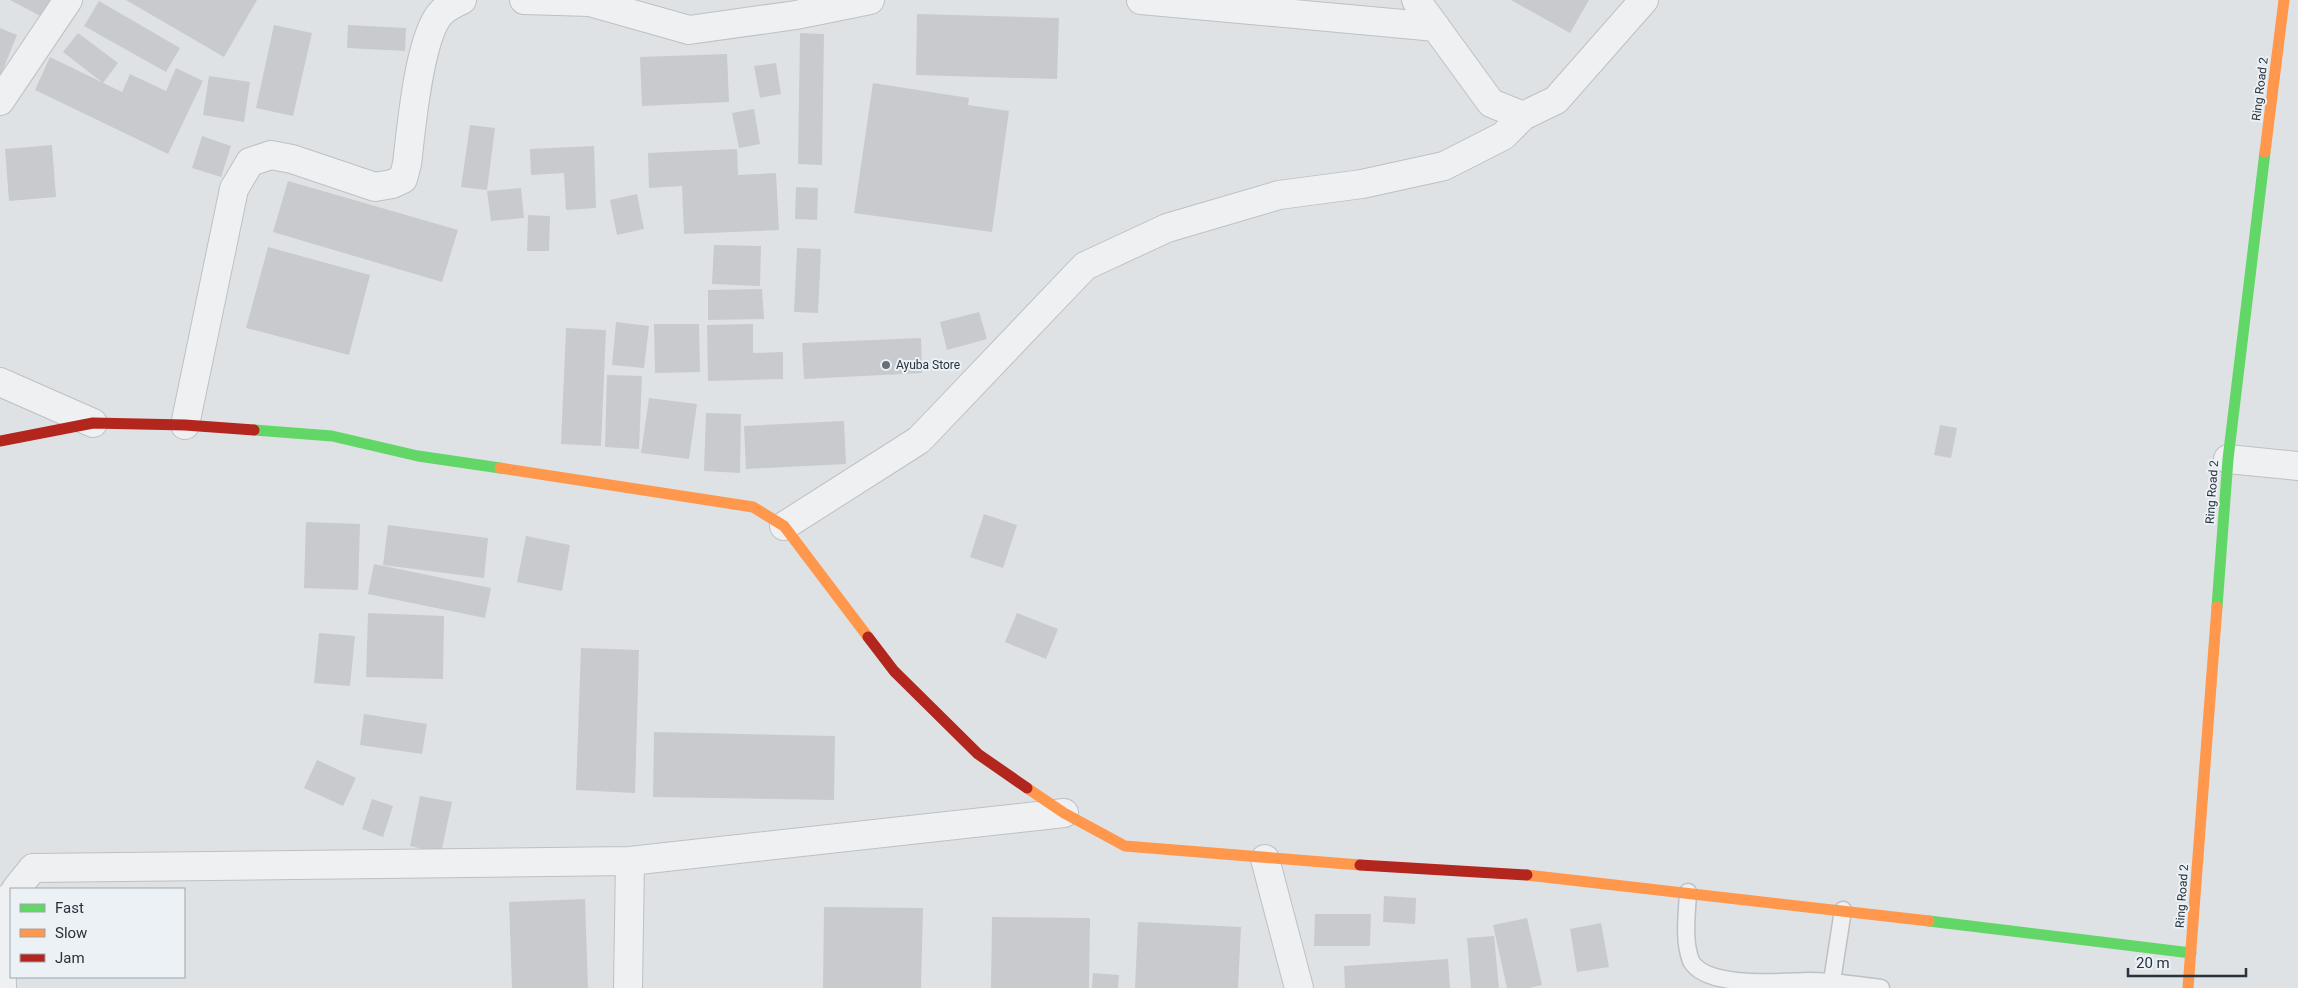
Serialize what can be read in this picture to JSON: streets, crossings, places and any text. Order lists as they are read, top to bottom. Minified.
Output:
{"streets":{"street":["Ring Road 2"]},"places":["Ayuba Store"],"legend":["Fast","Slow","Jam"],"scale_bar":"20 m"}
